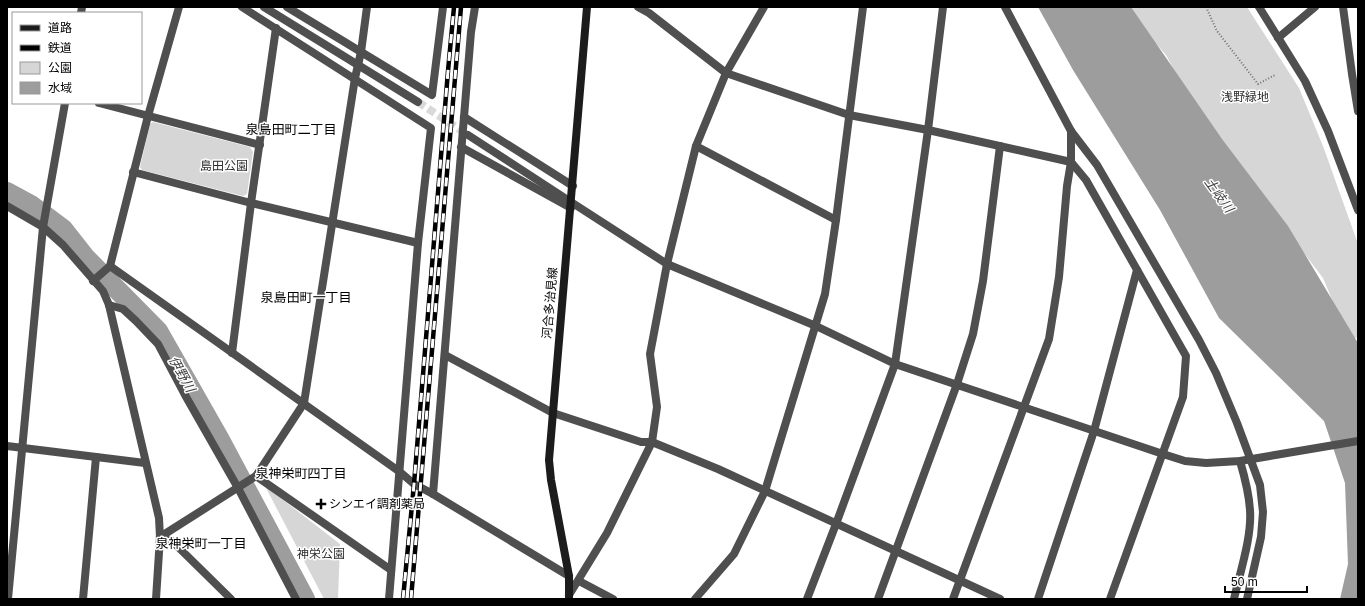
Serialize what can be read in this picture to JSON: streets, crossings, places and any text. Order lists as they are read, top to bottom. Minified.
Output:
{"streets":{"main road":["河合多治見線"]},"districts":["泉島田町二丁目","泉島田町一丁目","泉神栄町四丁目","泉神栄町一丁目"],"water":["土岐川","伊野川"],"parks":["浅野緑地","島田公園","神栄公園"],"places":{"health":["シンエイ調剤薬局"]},"legend":["道路","鉄道","公園","水域"],"scale_bar":"50 m"}
